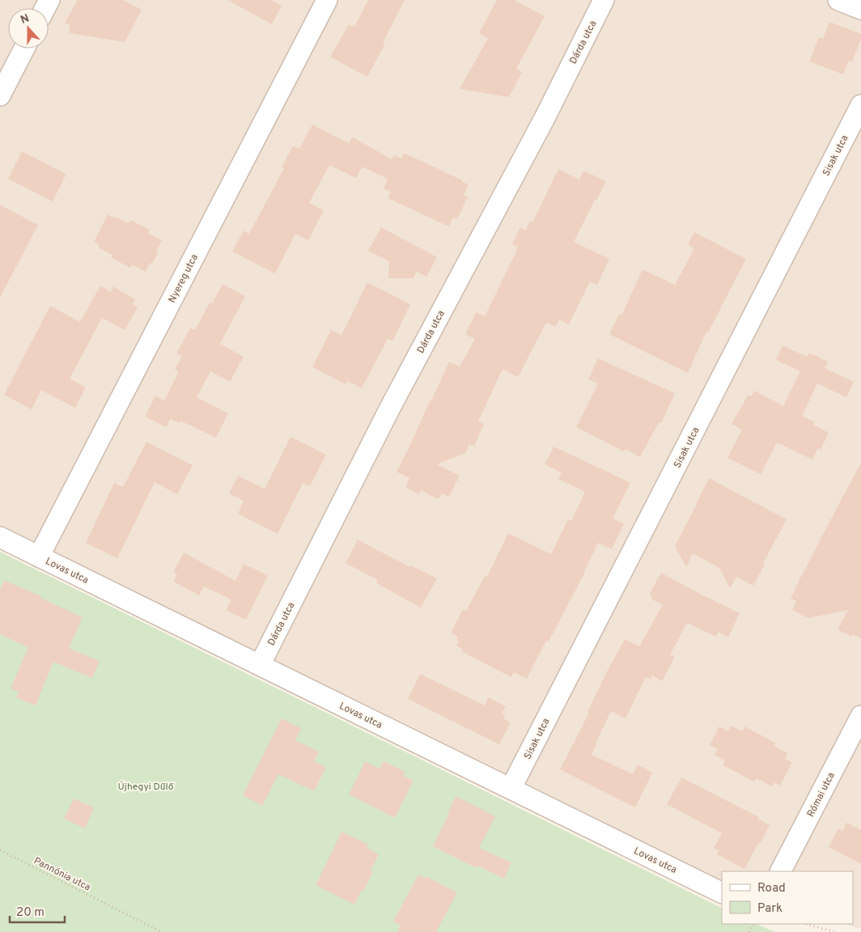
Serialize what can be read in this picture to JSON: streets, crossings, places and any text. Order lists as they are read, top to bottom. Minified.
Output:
{"streets":{"street":["Dárda utca","Sisak utca","Nyereg utca","Lovas utca","Római utca"],"path":["Pannónia utca"]},"crossings":[["Dárda utca","Lovas utca"],["Sisak utca","Lovas utca"],["Nyereg utca","Lovas utca"]],"parks":["Újhegyi Dűlő"],"legend":["Road","Park"],"scale_bar":"20 m","north":"top"}
